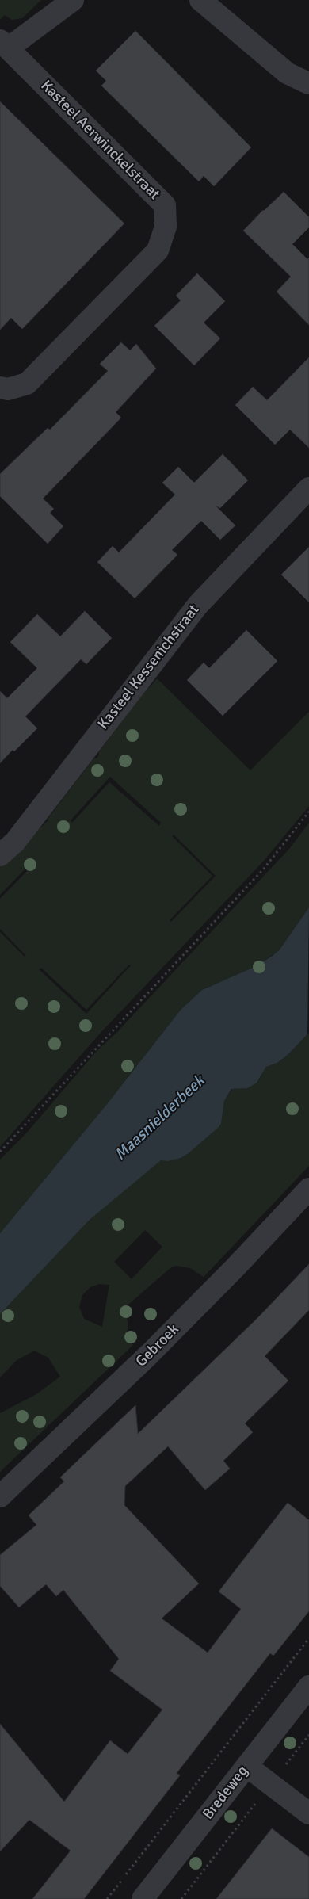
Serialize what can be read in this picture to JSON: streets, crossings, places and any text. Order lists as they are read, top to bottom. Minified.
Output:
{"streets":{"street":["Kasteel Aerwinckelstraat","Kasteel Kessenichstraat","Gebroek","Bredeweg"]},"water":["Maasnielderbeek"]}
